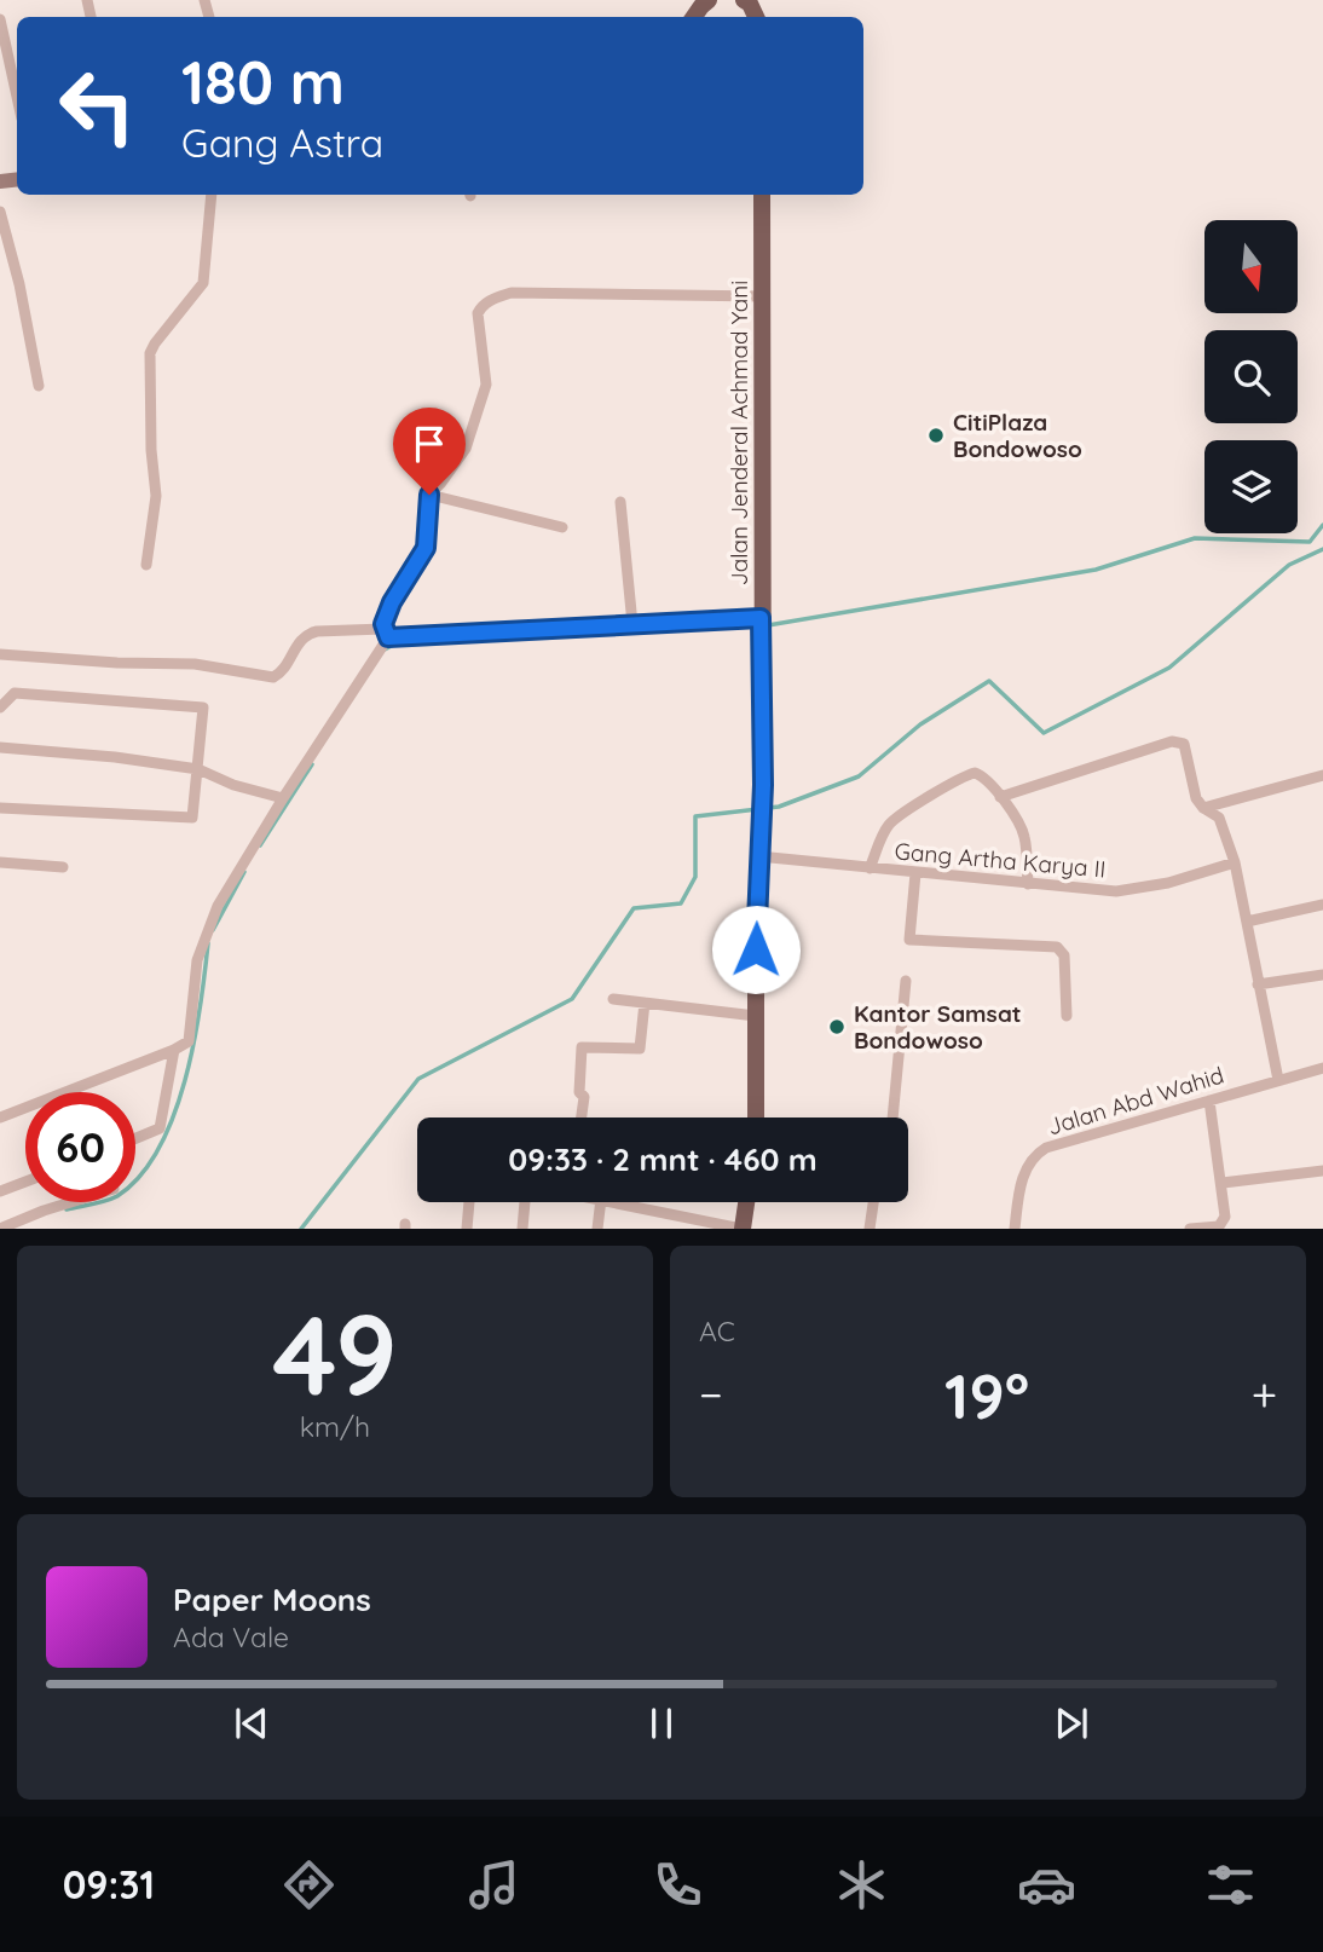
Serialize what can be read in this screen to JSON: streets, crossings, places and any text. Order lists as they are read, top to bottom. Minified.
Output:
{"streets":{"main road":["Jalan Jenderal Achmad Yani"],"street":["Gang Artha Karya II","Jalan Abd Wahid"]},"crossings":[["Jalan Jenderal Achmad Yani","Gang Artha Karya II"]],"places":["CitiPlaza Bondowoso","Kantor Samsat Bondowoso"],"north":"bottom","page":{"turn":["180 m","Gang Astra"],"limit":"60","trip":"09:33 · 2 mnt · 460 m","tile":[["49","km/h"],"AC"],"heat":["−","19°","+"],"song":["Paper Moons","Ada Vale"],"tabs":"09:31"}}
